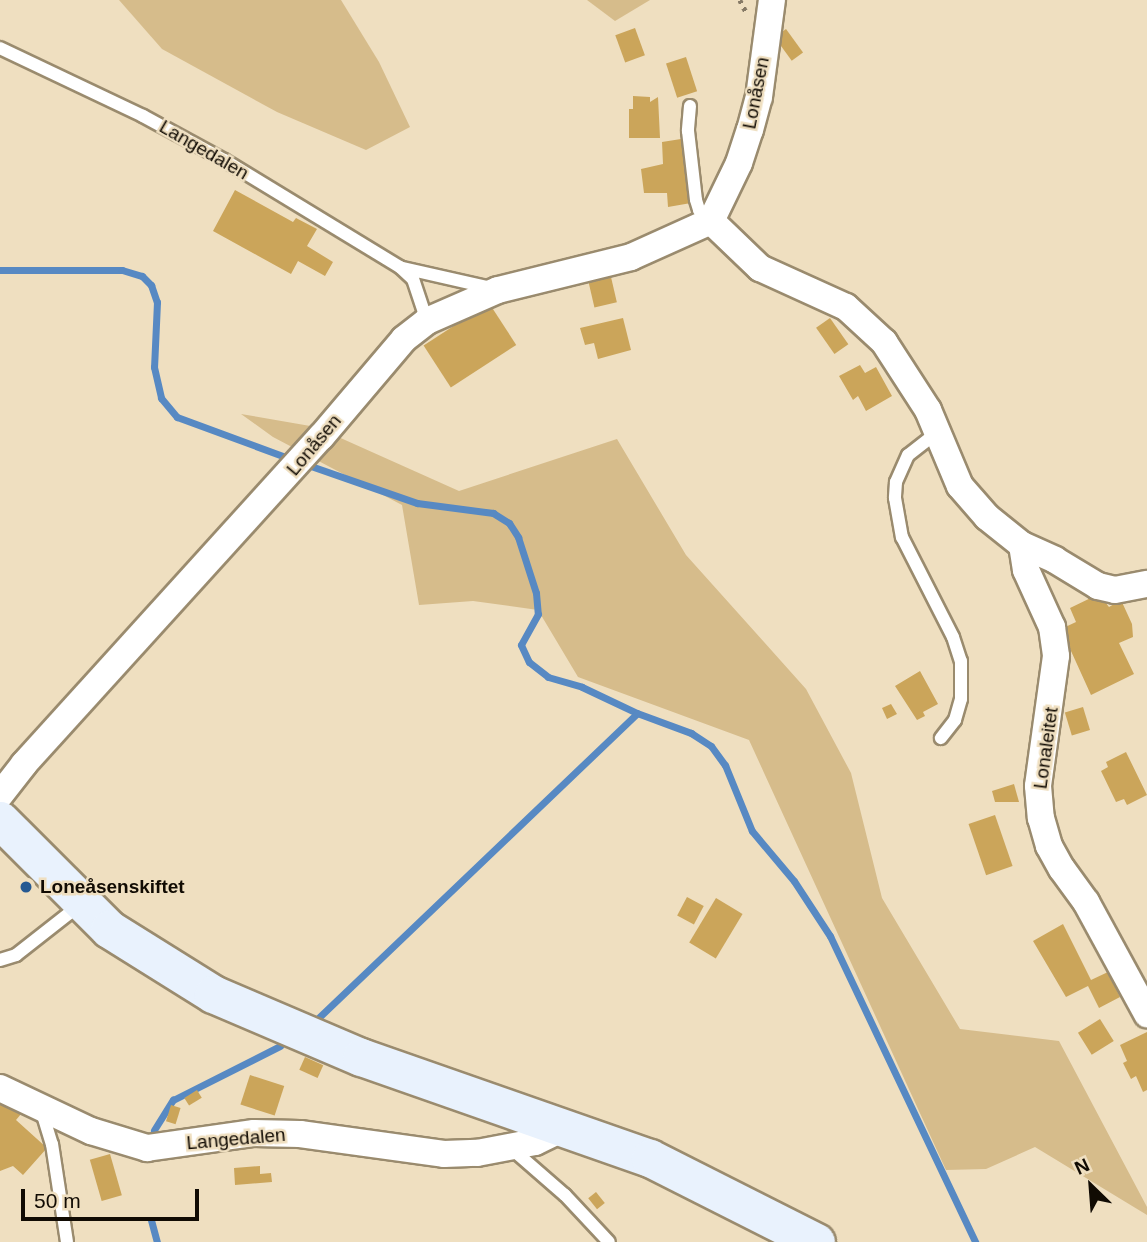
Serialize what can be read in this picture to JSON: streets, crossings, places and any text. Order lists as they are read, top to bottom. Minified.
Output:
{"streets":{"street":["Lonåsen","Langedalen","Lonaleitet"]},"crossings":[["Lonåsen","Langedalen"]],"places":["Loneåsenskiftet"],"scale_bar":"50 m","north":"top left"}
